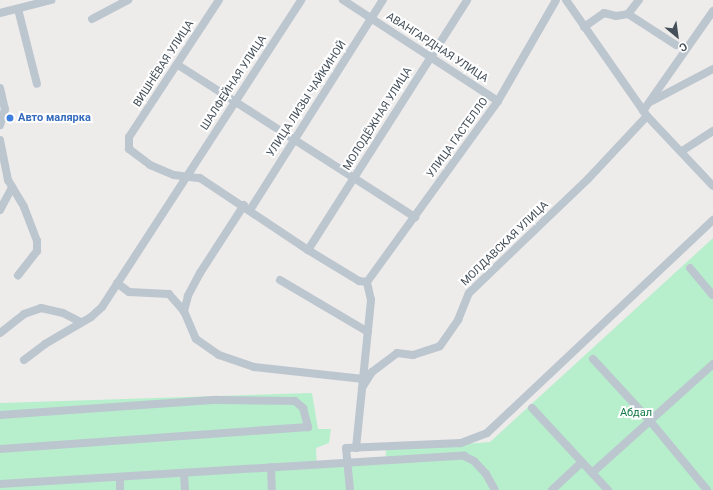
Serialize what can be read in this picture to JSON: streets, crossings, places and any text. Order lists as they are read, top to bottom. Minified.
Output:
{"streets":{"street":["АВАНГАРДНАЯ УЛИЦА","ВИШНЁВАЯ УЛИЦА","ШАЛФЕЙНАЯ УЛИЦА","УЛИЦА ЛИЗЫ ЧАЙКИНОЙ","МОЛОДЁЖНАЯ УЛИЦА","УЛИЦА ГАСТЕЛЛО","МОЛДАВСКАЯ УЛИЦА"]},"crossings":[["АВАНГАРДНАЯ УЛИЦА","УЛИЦА ЛИЗЫ ЧАЙКИНОЙ"],["АВАНГАРДНАЯ УЛИЦА","МОЛОДЁЖНАЯ УЛИЦА"],["АВАНГАРДНАЯ УЛИЦА","УЛИЦА ГАСТЕЛЛО"],["ВИШНЁВАЯ УЛИЦА","ШАЛФЕЙНАЯ УЛИЦА"]],"parks":["Абдал"],"places":["Авто малярка"],"north":"bottom right"}
